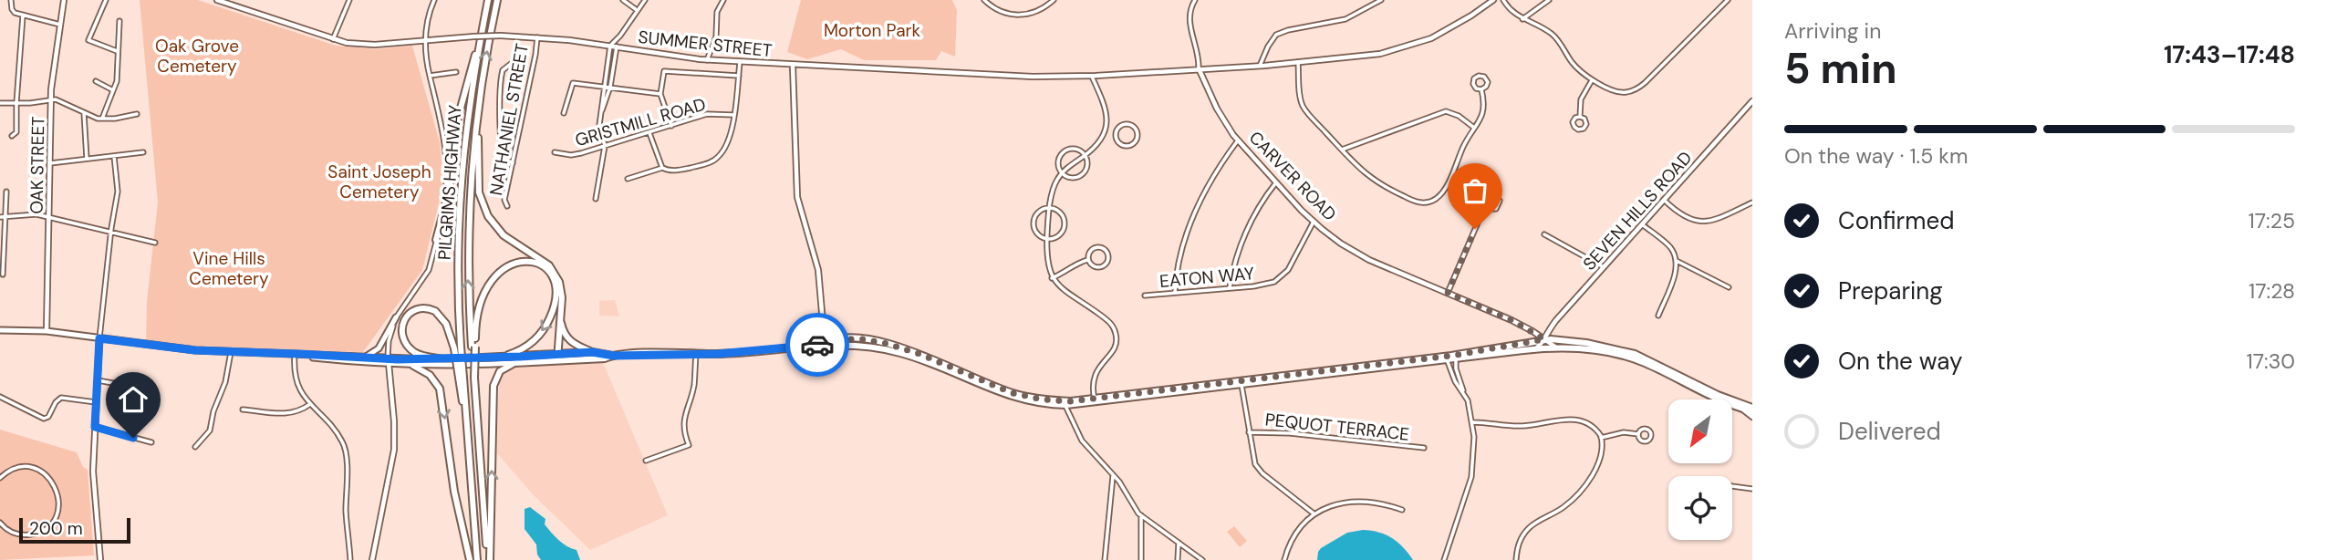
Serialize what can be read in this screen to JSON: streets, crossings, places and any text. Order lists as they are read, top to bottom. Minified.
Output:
{"streets":{"highway":["CARVER ROAD","PILGRIMS HIGHWAY"],"main road":["SUMMER STREET","OAK STREET","SEVEN HILLS ROAD"],"street":["NATHANIEL STREET","GRISTMILL ROAD","EATON WAY","PEQUOT TERRACE"]},"crossings":[["SUMMER STREET","NATHANIEL STREET"],["SUMMER STREET","CARVER ROAD"],["CARVER ROAD","SEVEN HILLS ROAD"],["CARVER ROAD","EATON WAY"]],"parks":["Morton Park","Oak Grove Cemetery","Saint Joseph Cemetery","Vine Hills Cemetery"],"scale_bar":"200 m","north":"bottom left","page":{"heading":["5 min","Arriving in","17:43–17:48"],"bar":"On the way · 1.5 km","list":[["Confirmed","17:25"],["Preparing","17:28"],["On the way","17:30"],"Delivered"],"scale":"200 m"}}
